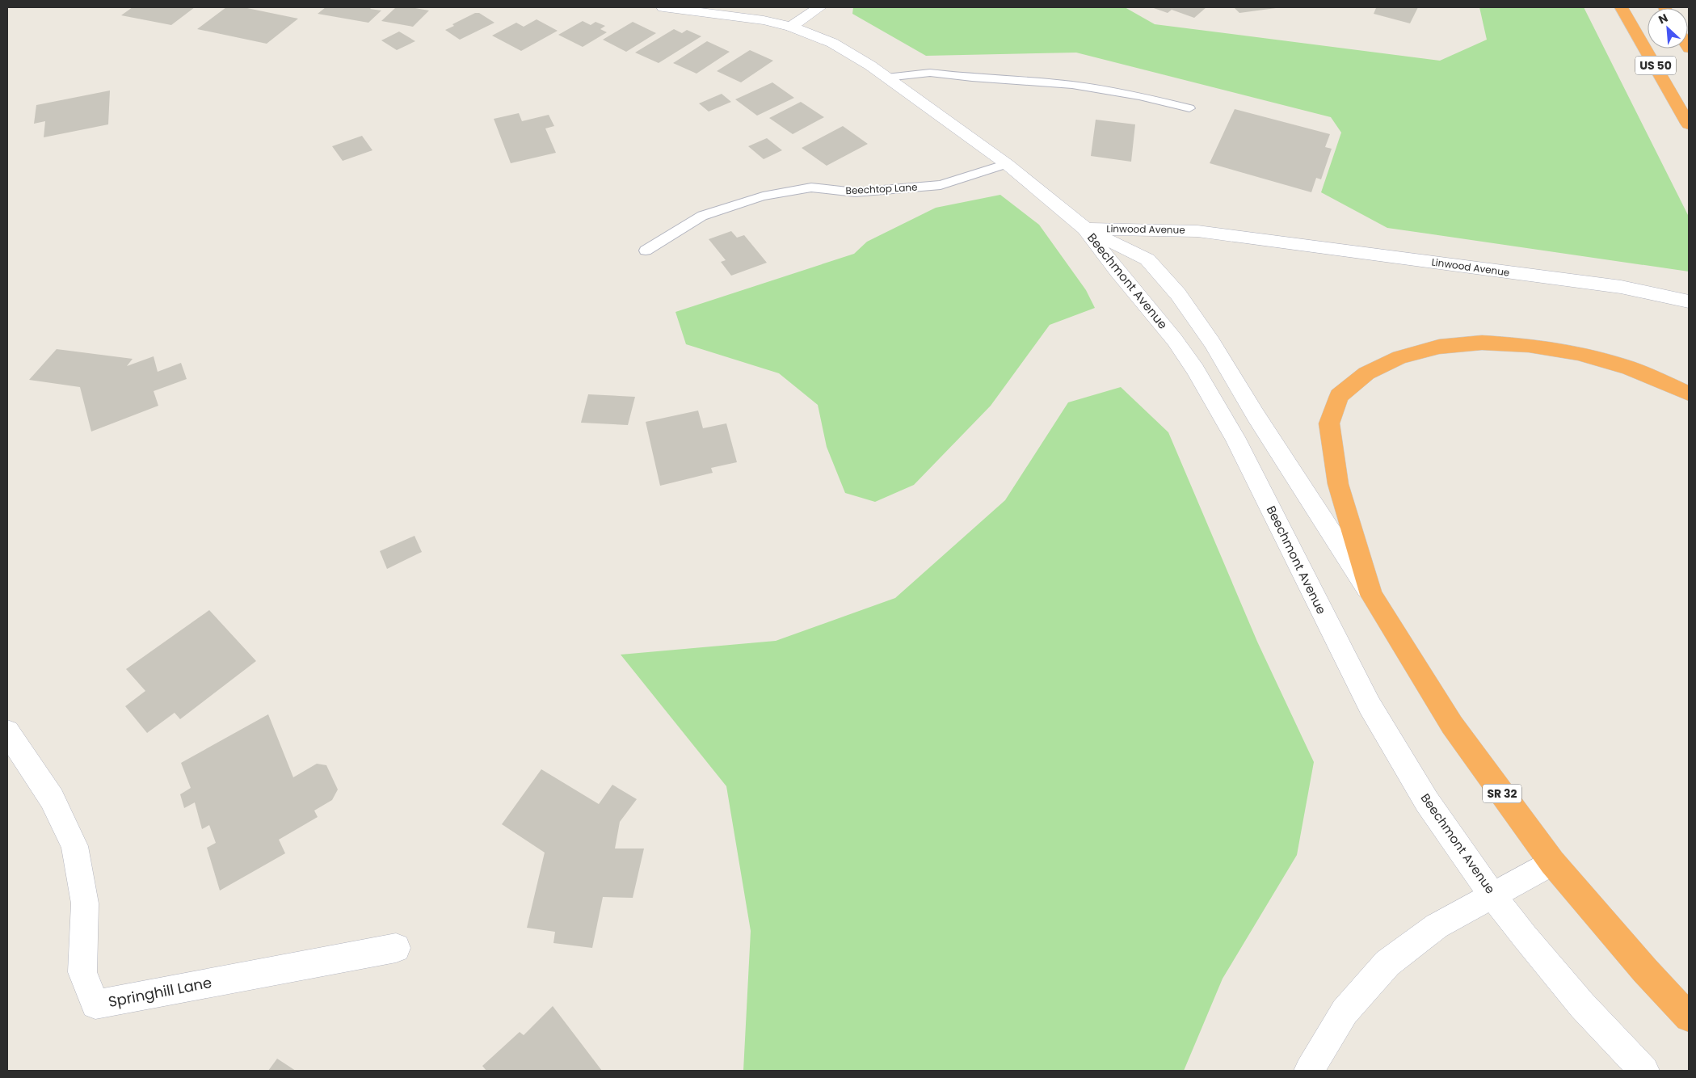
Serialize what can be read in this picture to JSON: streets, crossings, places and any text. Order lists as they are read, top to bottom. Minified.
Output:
{"streets":{"highway":["US 50","Beechmont Avenue","SR 32"],"main road":["Linwood Avenue","Springhill Lane"],"lane":["Beechtop Lane"]},"crossings":[["Linwood Avenue","Beechmont Avenue"]],"north":"top left"}
